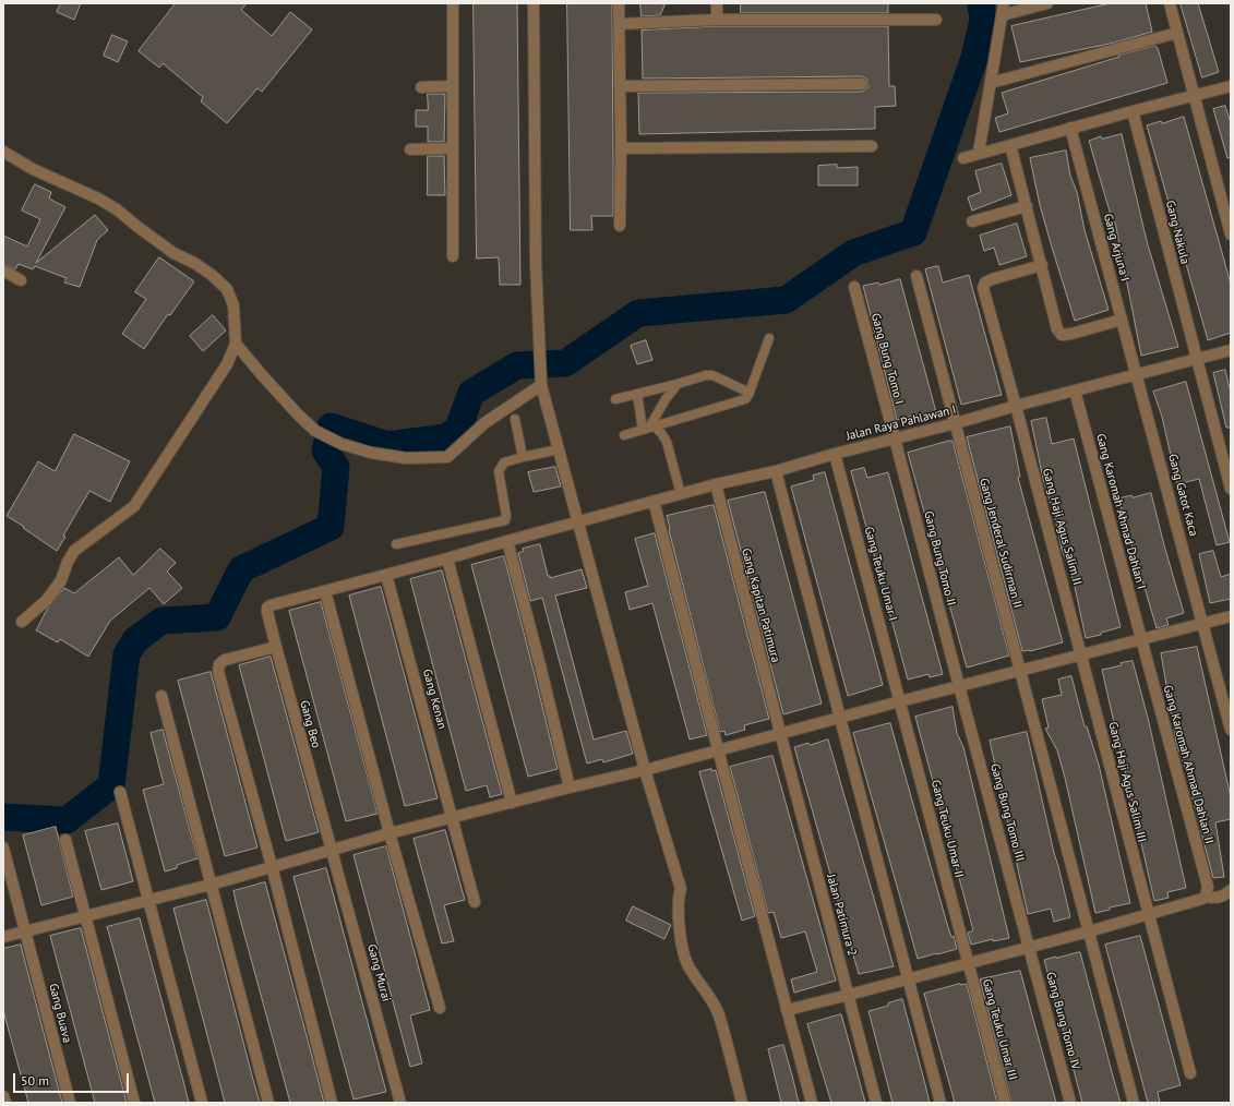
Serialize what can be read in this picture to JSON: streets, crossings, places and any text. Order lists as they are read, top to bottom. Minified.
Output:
{"streets":{"street":["Gang Nakula","Gang Arjuna I","Gang Bung Tomo I","Jalan Raya Pahlawan I","Gang Gatot Kaca","Gang Karomah Ahmad Dahlan I","Gang Haji Agus Salim II","Gang Jenderal Sudirman II","Gang Bung Tomo II","Gang Teuku Umar I","Gang Kapitan Patimura","Gang Kenan","Gang Beo","Gang Karomah Ahmad Dahlan II","Gang Haji Agus Salim III","Gang Bung Tomo III","Gang Teuku Umar II","Jalan Patimura 2","Gang Murai","Gang Buava","Gang Bung Tomo IV","Gang Teuku Umar III"]},"crossings":[["Gang Nakula","Jalan Raya Pahlawan I"],["Gang Arjuna I","Jalan Raya Pahlawan I"],["Gang Arjuna I","Gang Gatot Kaca"],["Gang Bung Tomo I","Jalan Raya Pahlawan I"],["Gang Bung Tomo I","Gang Bung Tomo II"],["Jalan Raya Pahlawan I","Gang Gatot Kaca"],["Jalan Raya Pahlawan I","Gang Karomah Ahmad Dahlan I"],["Jalan Raya Pahlawan I","Gang Haji Agus Salim II"],["Jalan Raya Pahlawan I","Gang Jenderal Sudirman II"],["Jalan Raya Pahlawan I","Gang Bung Tomo II"],["Jalan Raya Pahlawan I","Gang Teuku Umar I"],["Jalan Raya Pahlawan I","Gang Kapitan Patimura"],["Jalan Raya Pahlawan I","Gang Kenan"],["Jalan Raya Pahlawan I","Gang Beo"],["Gang Karomah Ahmad Dahlan I","Gang Karomah Ahmad Dahlan II"],["Gang Haji Agus Salim II","Gang Haji Agus Salim III"],["Gang Bung Tomo II","Gang Bung Tomo III"],["Gang Teuku Umar I","Gang Teuku Umar II"],["Gang Kapitan Patimura","Jalan Patimura 2"],["Gang Beo","Gang Murai"],["Gang Bung Tomo III","Gang Bung Tomo IV"],["Gang Teuku Umar II","Gang Teuku Umar III"]],"scale_bar":"50 m"}
